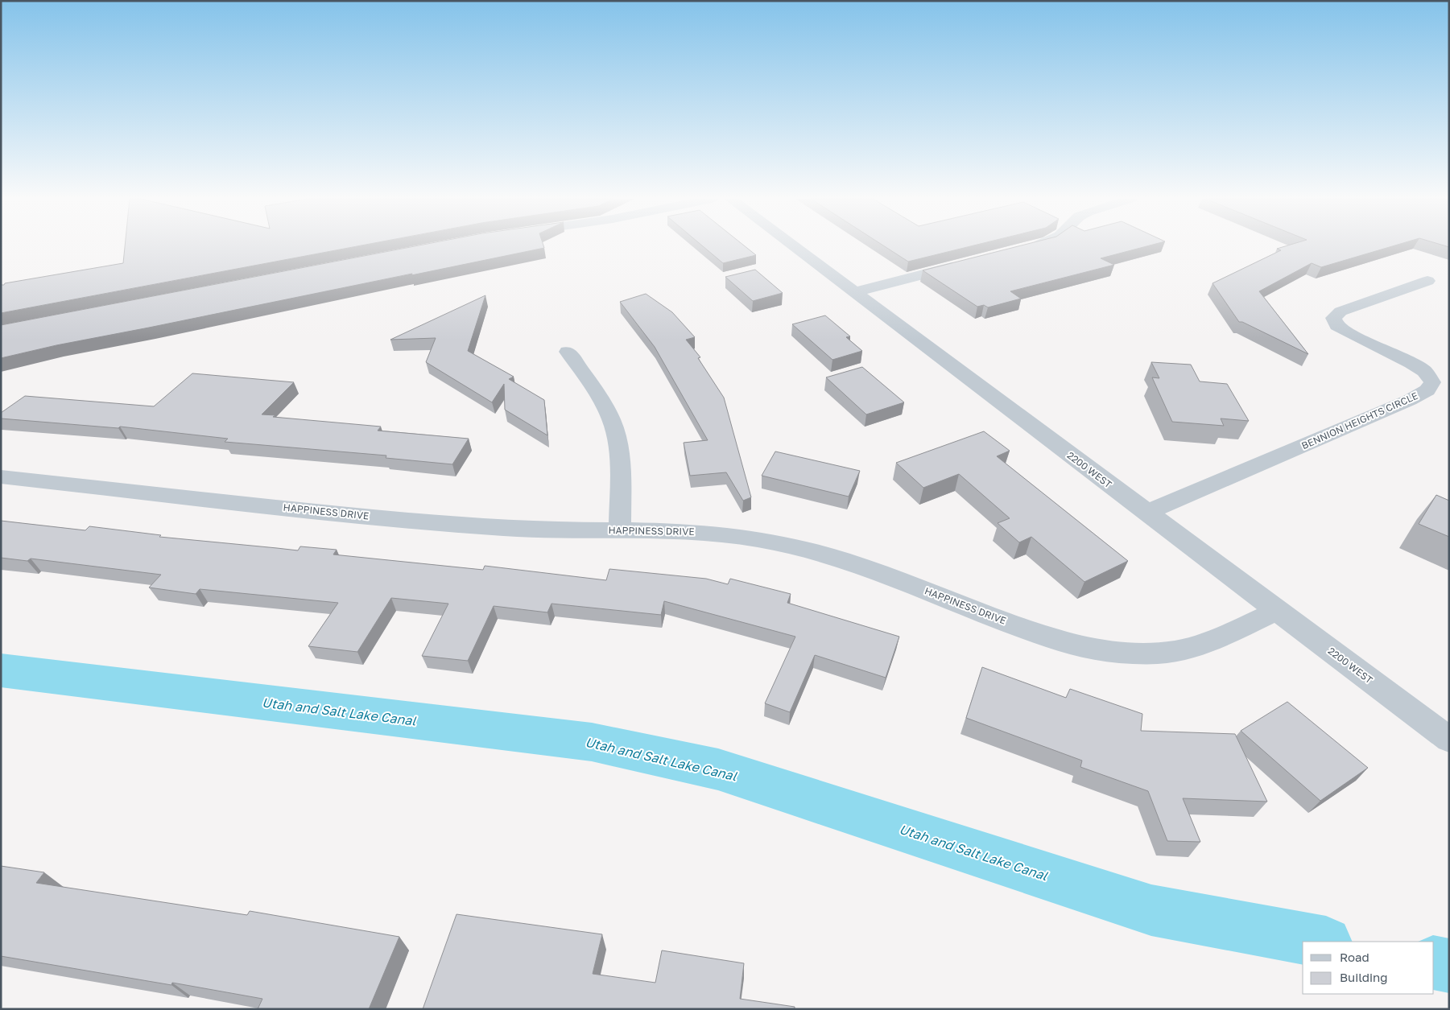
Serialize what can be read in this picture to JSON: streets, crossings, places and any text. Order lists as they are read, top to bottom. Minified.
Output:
{"streets":{"street":["BENNION HEIGHTS CIRCLE","2200 WEST","HAPPINESS DRIVE"]},"crossings":[["BENNION HEIGHTS CIRCLE","2200 WEST"],["2200 WEST","HAPPINESS DRIVE"]],"water":["Utah and Salt Lake Canal"],"legend":["Road","Building"]}
